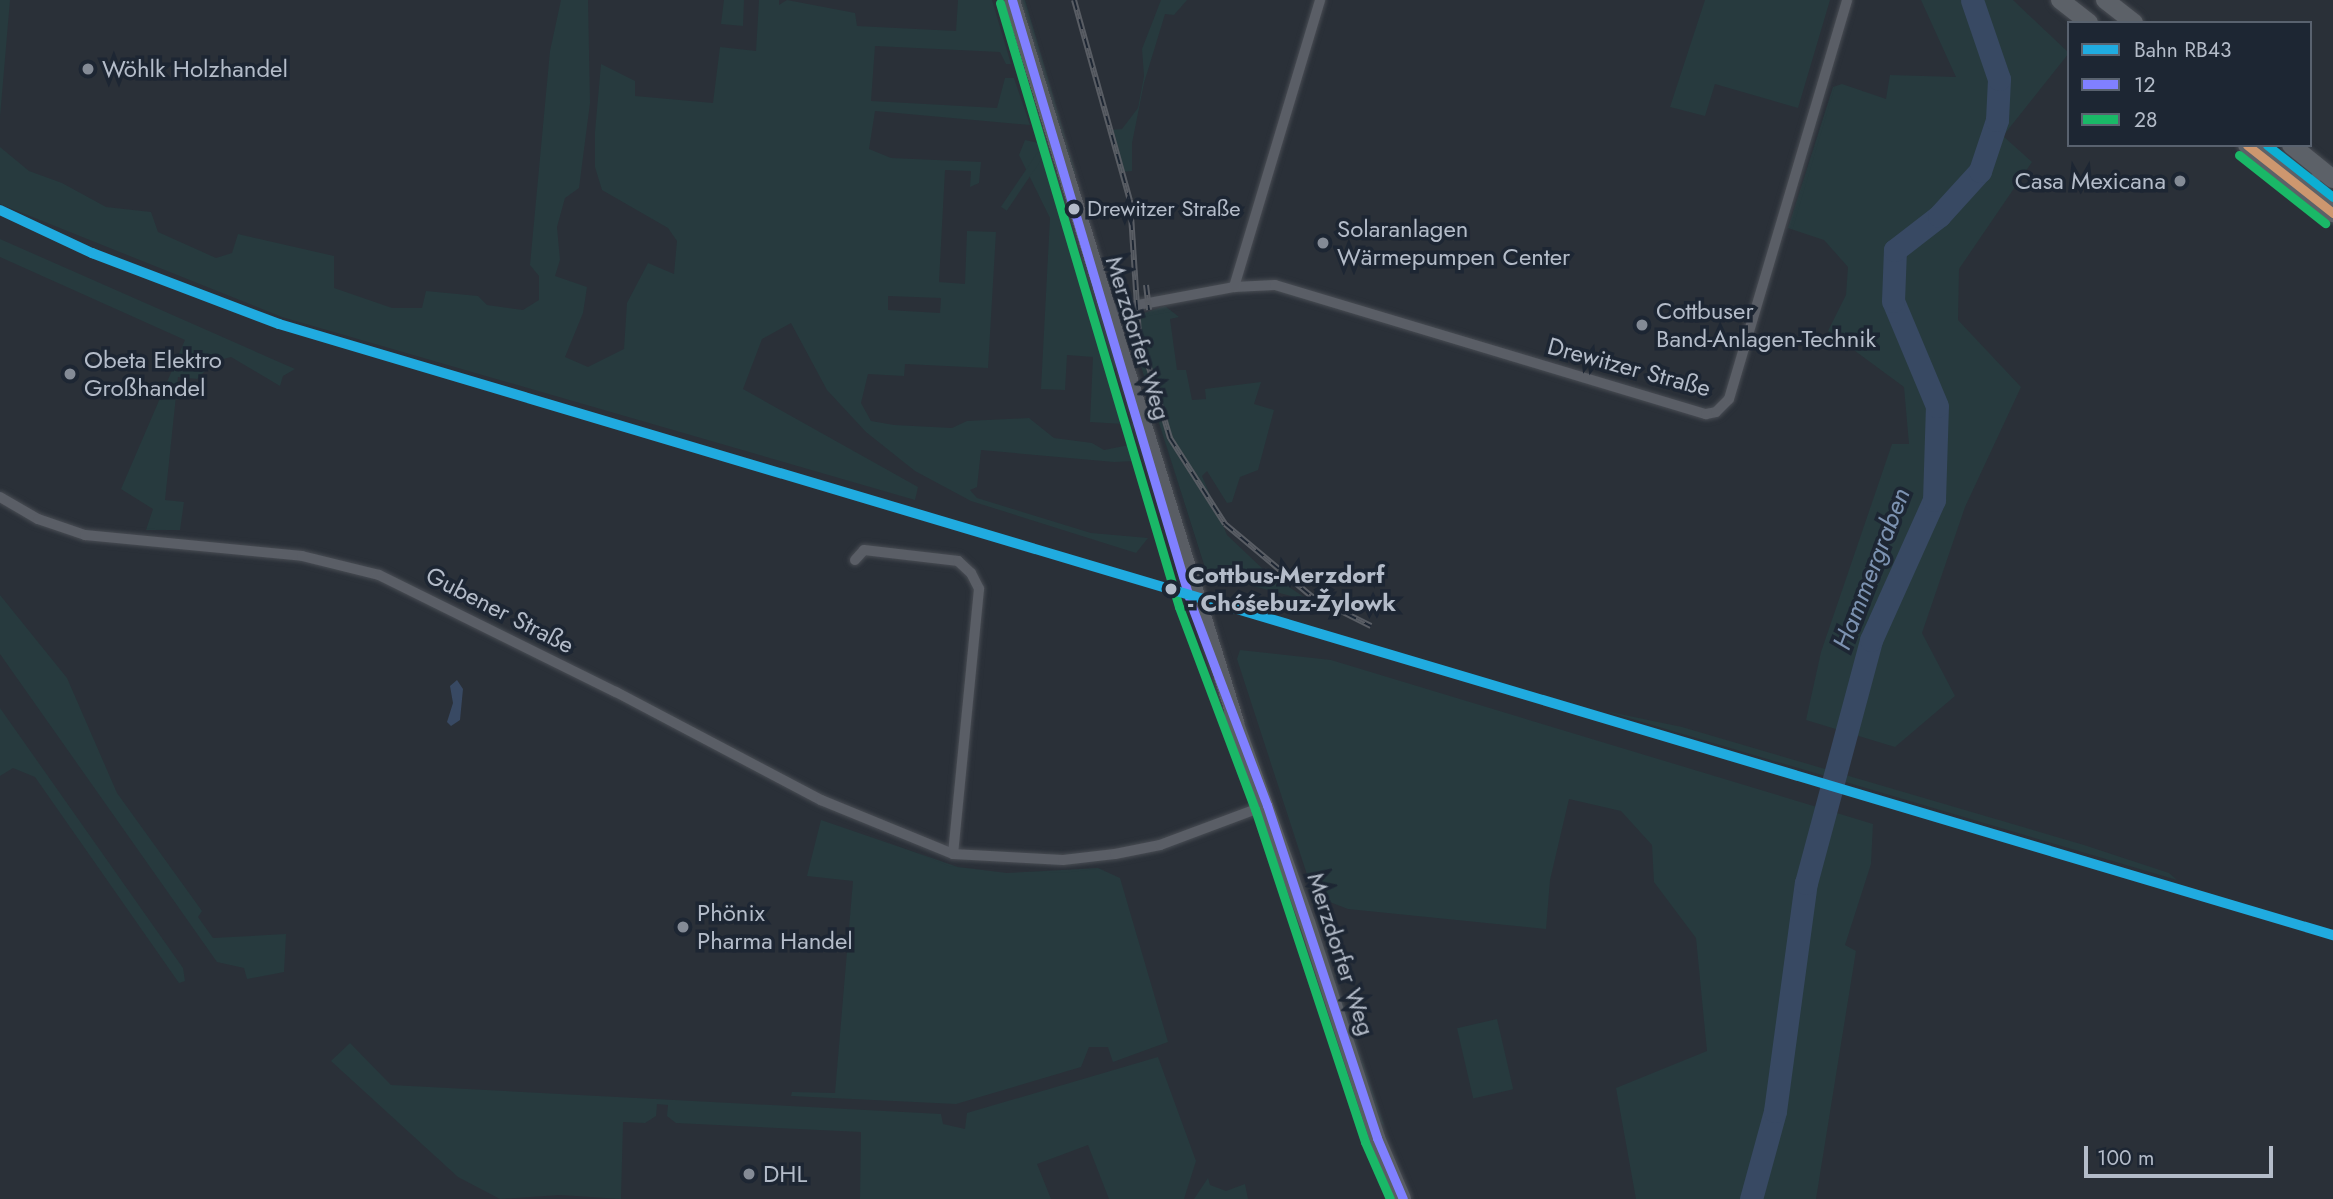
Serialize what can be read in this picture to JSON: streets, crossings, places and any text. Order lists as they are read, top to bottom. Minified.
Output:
{"streets":{"street":["Merzdorfer Weg","Drewitzer Straße","Gubener Straße"]},"crossings":[["Merzdorfer Weg","Drewitzer Straße"],["Merzdorfer Weg","Gubener Straße"]],"water":["Hammergraben"],"places":["Wöhlk Holzhandel","Casa Mexicana","Drewitzer Straße","Solaranlagen Wärmepumpen Center","Cottbuser Band-Anlagen-Technik","Obeta Elektro Großhandel","Cottbus-Merzdorf - Chóśebuz-Žylowk","Phönix Pharma Handel","DHL"],"lines":["transit line 12","transit line 28","rail line RB43"],"legend":["Bahn RB43","12","28"],"scale_bar":"100 m"}
